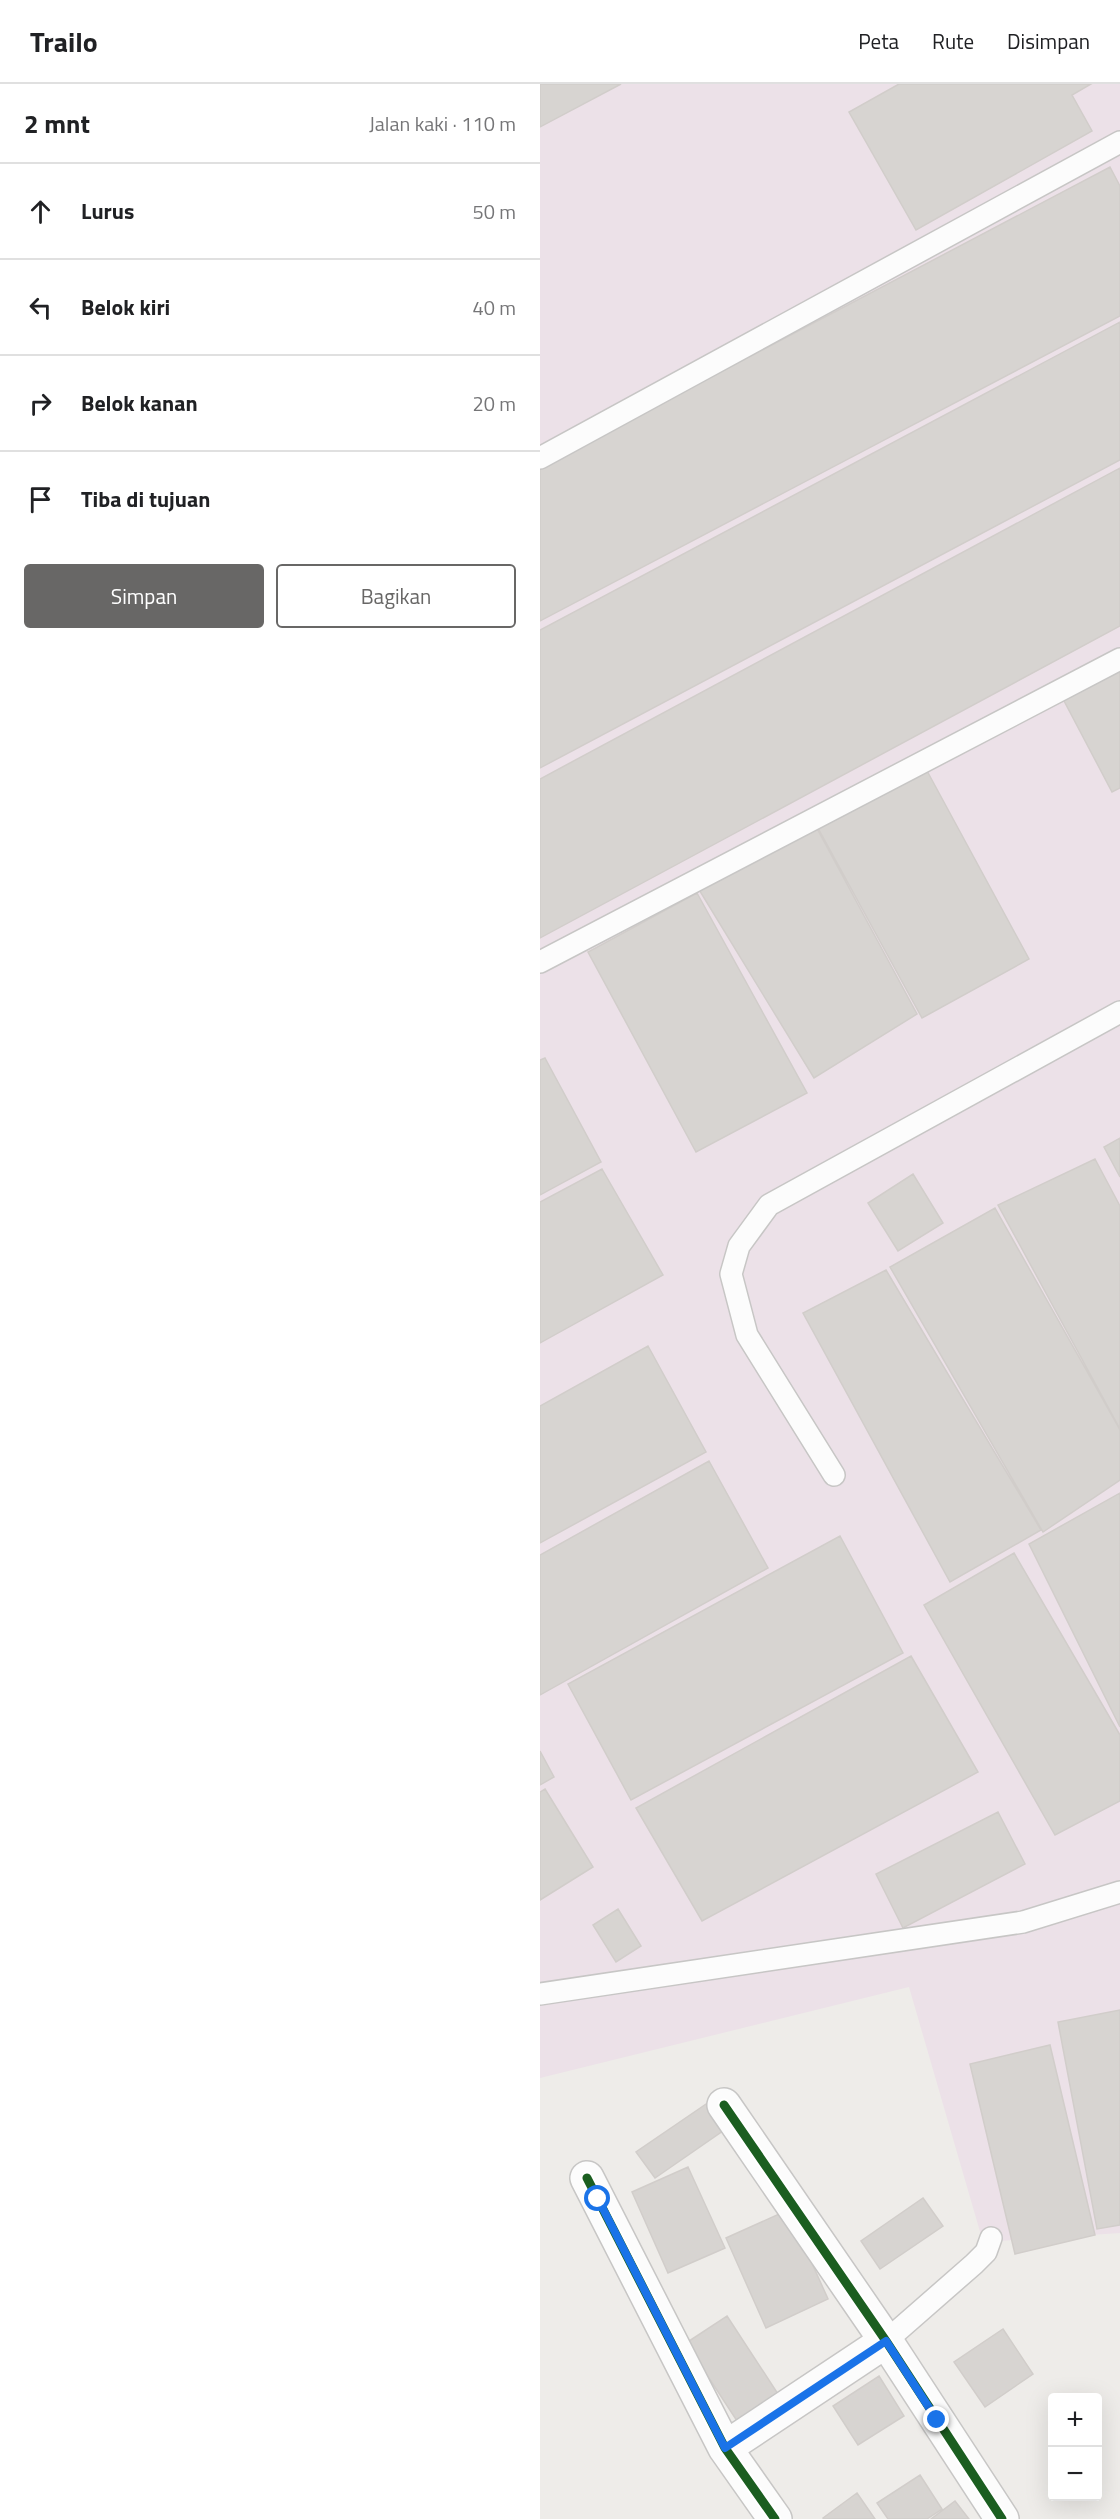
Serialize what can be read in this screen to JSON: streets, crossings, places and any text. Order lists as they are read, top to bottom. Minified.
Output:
{"page":{"header":"Trailo","nav":["Peta","Rute","Disimpan"],"heading":["2 mnt","Jalan kaki · 110 m"],"list":[["Lurus","50 m"],["Belok kiri","40 m"],["Belok kanan","20 m"],"Tiba di tujuan"],"buttons":["Simpan","Bagikan"],"map_buttons":["+","−"]}}
